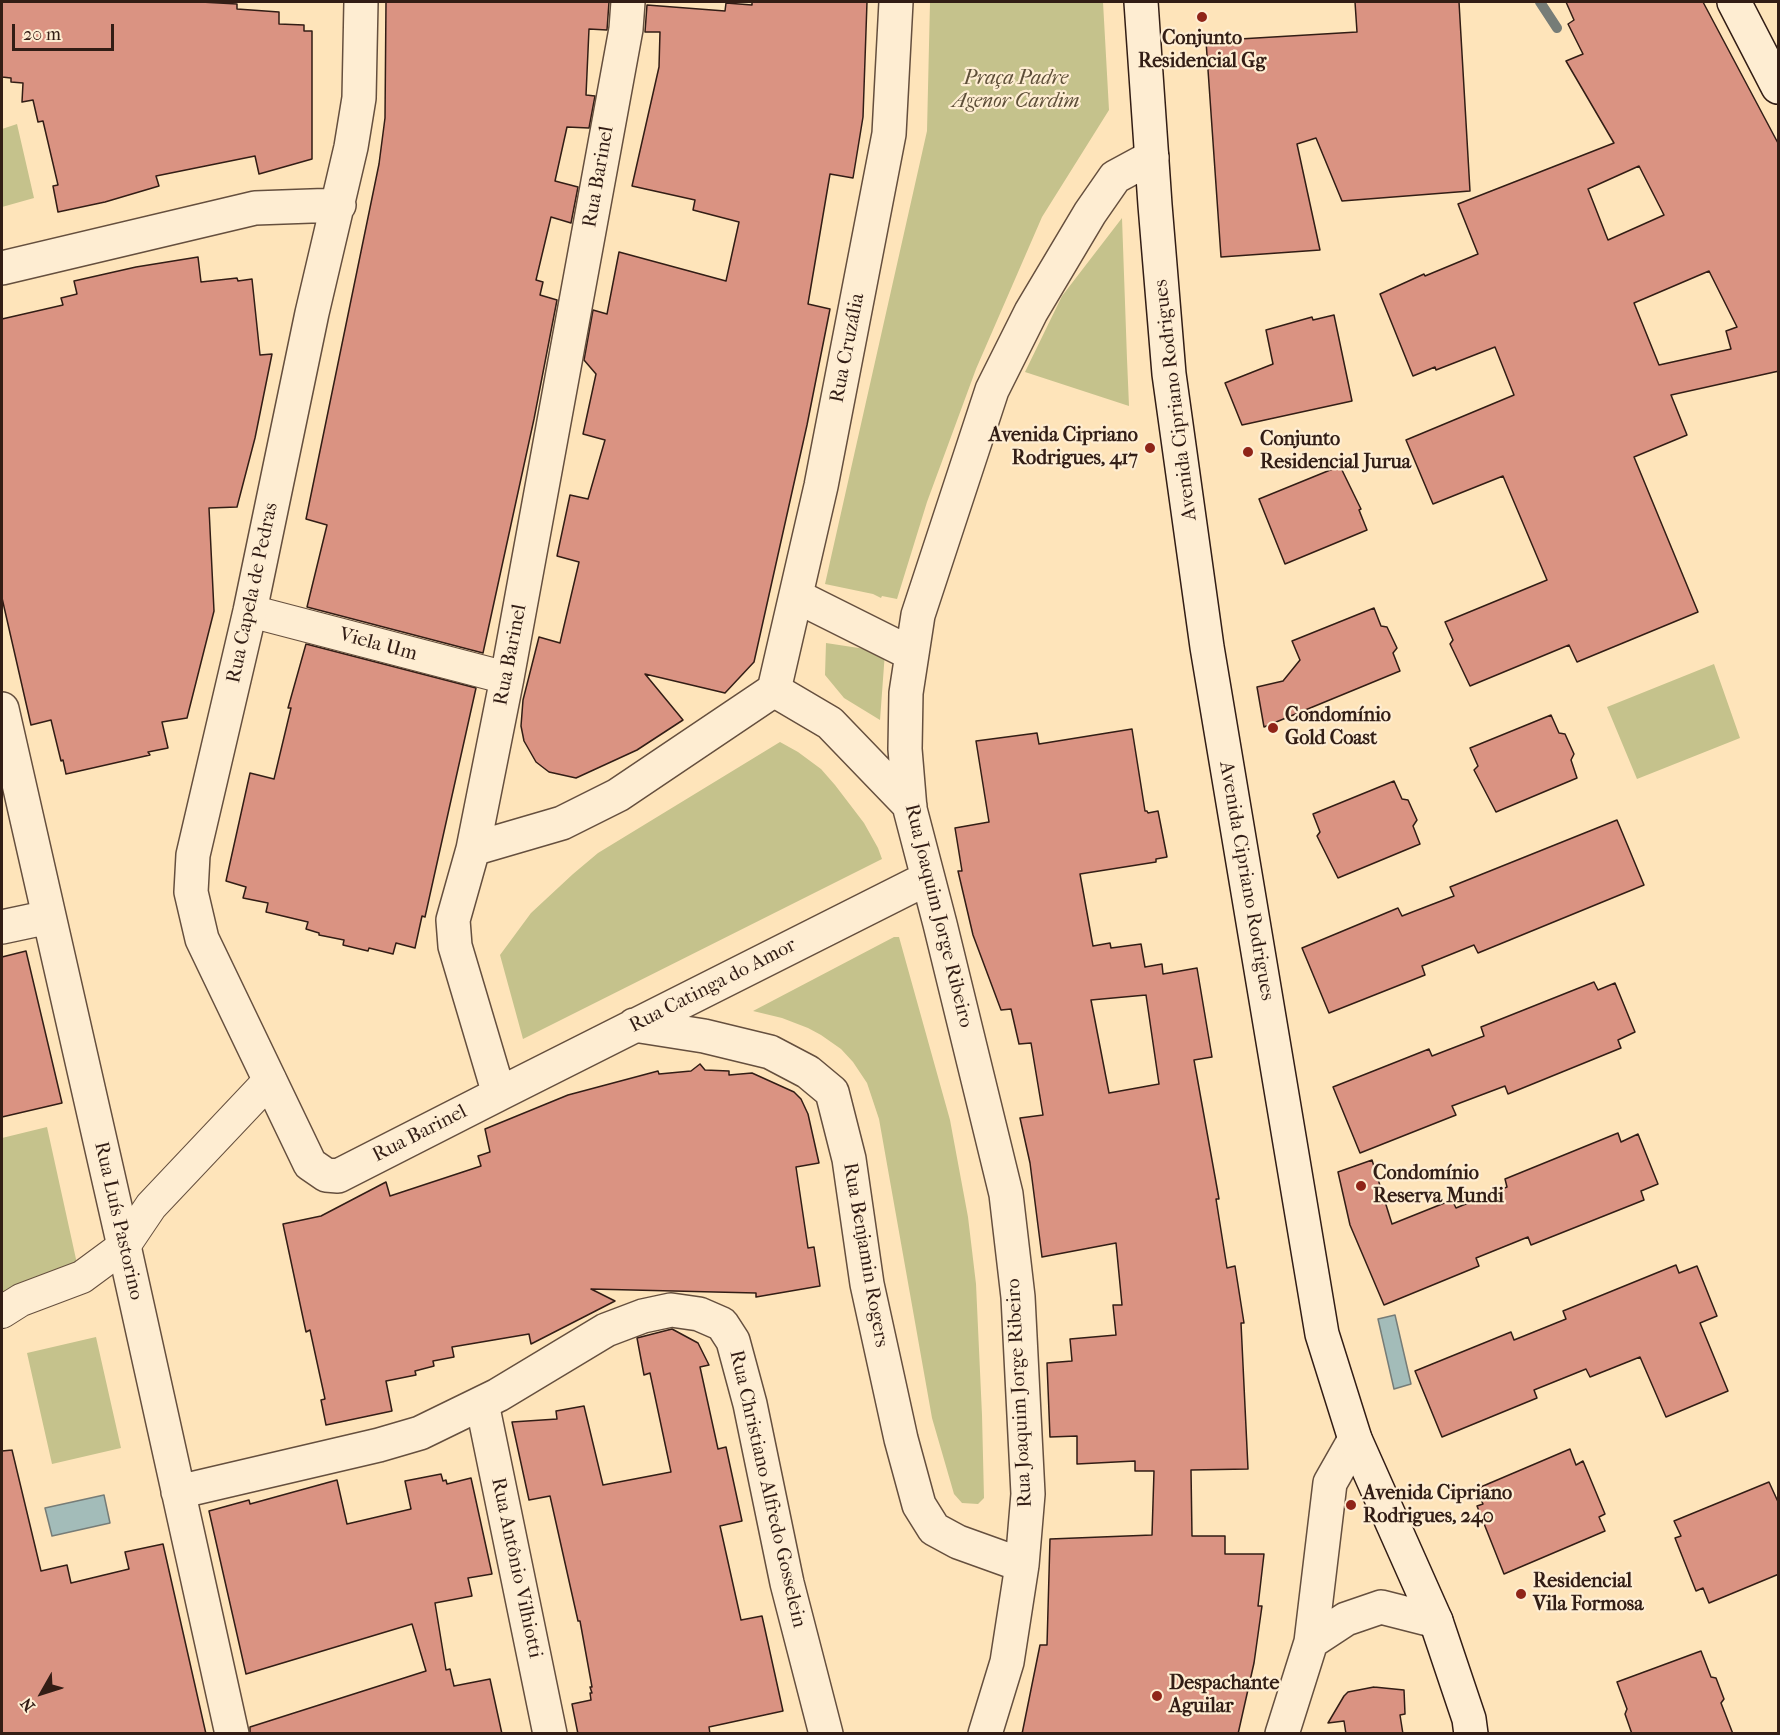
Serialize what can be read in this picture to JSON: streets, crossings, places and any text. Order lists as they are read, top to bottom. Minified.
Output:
{"streets":{"street":["Rua Barinel","Rua Cruzália","Avenida Cipriano Rodrigues","Rua Capela de Pedras","Viela Um","Rua Joaquim Jorge Ribeiro","Rua Catinga do Amor","Rua Luís Pastorino","Rua Benjamin Rogers","Rua Christiano Alfredo Gosselein","Rua Antônio Vilhiotti"]},"crossings":[["Rua Barinel","Rua Capela de Pedras"],["Rua Barinel","Viela Um"],["Rua Barinel","Rua Catinga do Amor"],["Avenida Cipriano Rodrigues","Rua Joaquim Jorge Ribeiro"],["Rua Capela de Pedras","Viela Um"],["Rua Joaquim Jorge Ribeiro","Rua Catinga do Amor"],["Rua Joaquim Jorge Ribeiro","Rua Benjamin Rogers"],["Rua Catinga do Amor","Rua Benjamin Rogers"],["Rua Luís Pastorino","Rua Christiano Alfredo Gosselein"],["Rua Christiano Alfredo Gosselein","Rua Antônio Vilhiotti"]],"parks":["Praça Padre Agenor Cardim"],"places":["Conjunto Residencial Gg","Avenida Cipriano Rodrigues, 417","Conjunto Residencial Jurua","Condomínio Gold Coast","Condomínio Reserva Mundi","Avenida Cipriano Rodrigues, 240","Residencial Vila Formosa","Despachante Aguilar"],"scale_bar":"20 m","north":"bottom left"}
